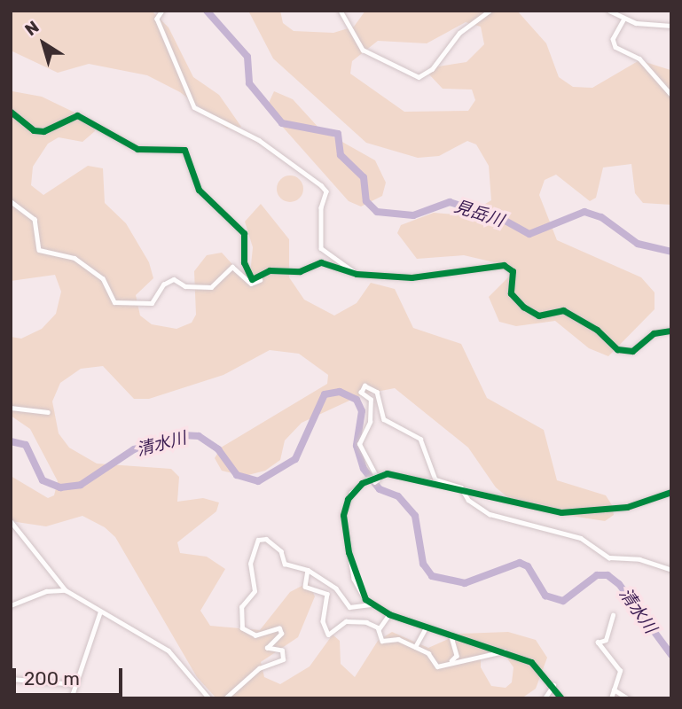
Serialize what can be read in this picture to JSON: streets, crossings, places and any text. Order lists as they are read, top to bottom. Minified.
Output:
{"water":["見岳川","清水川"],"scale_bar":"200 m","north":"top left"}
